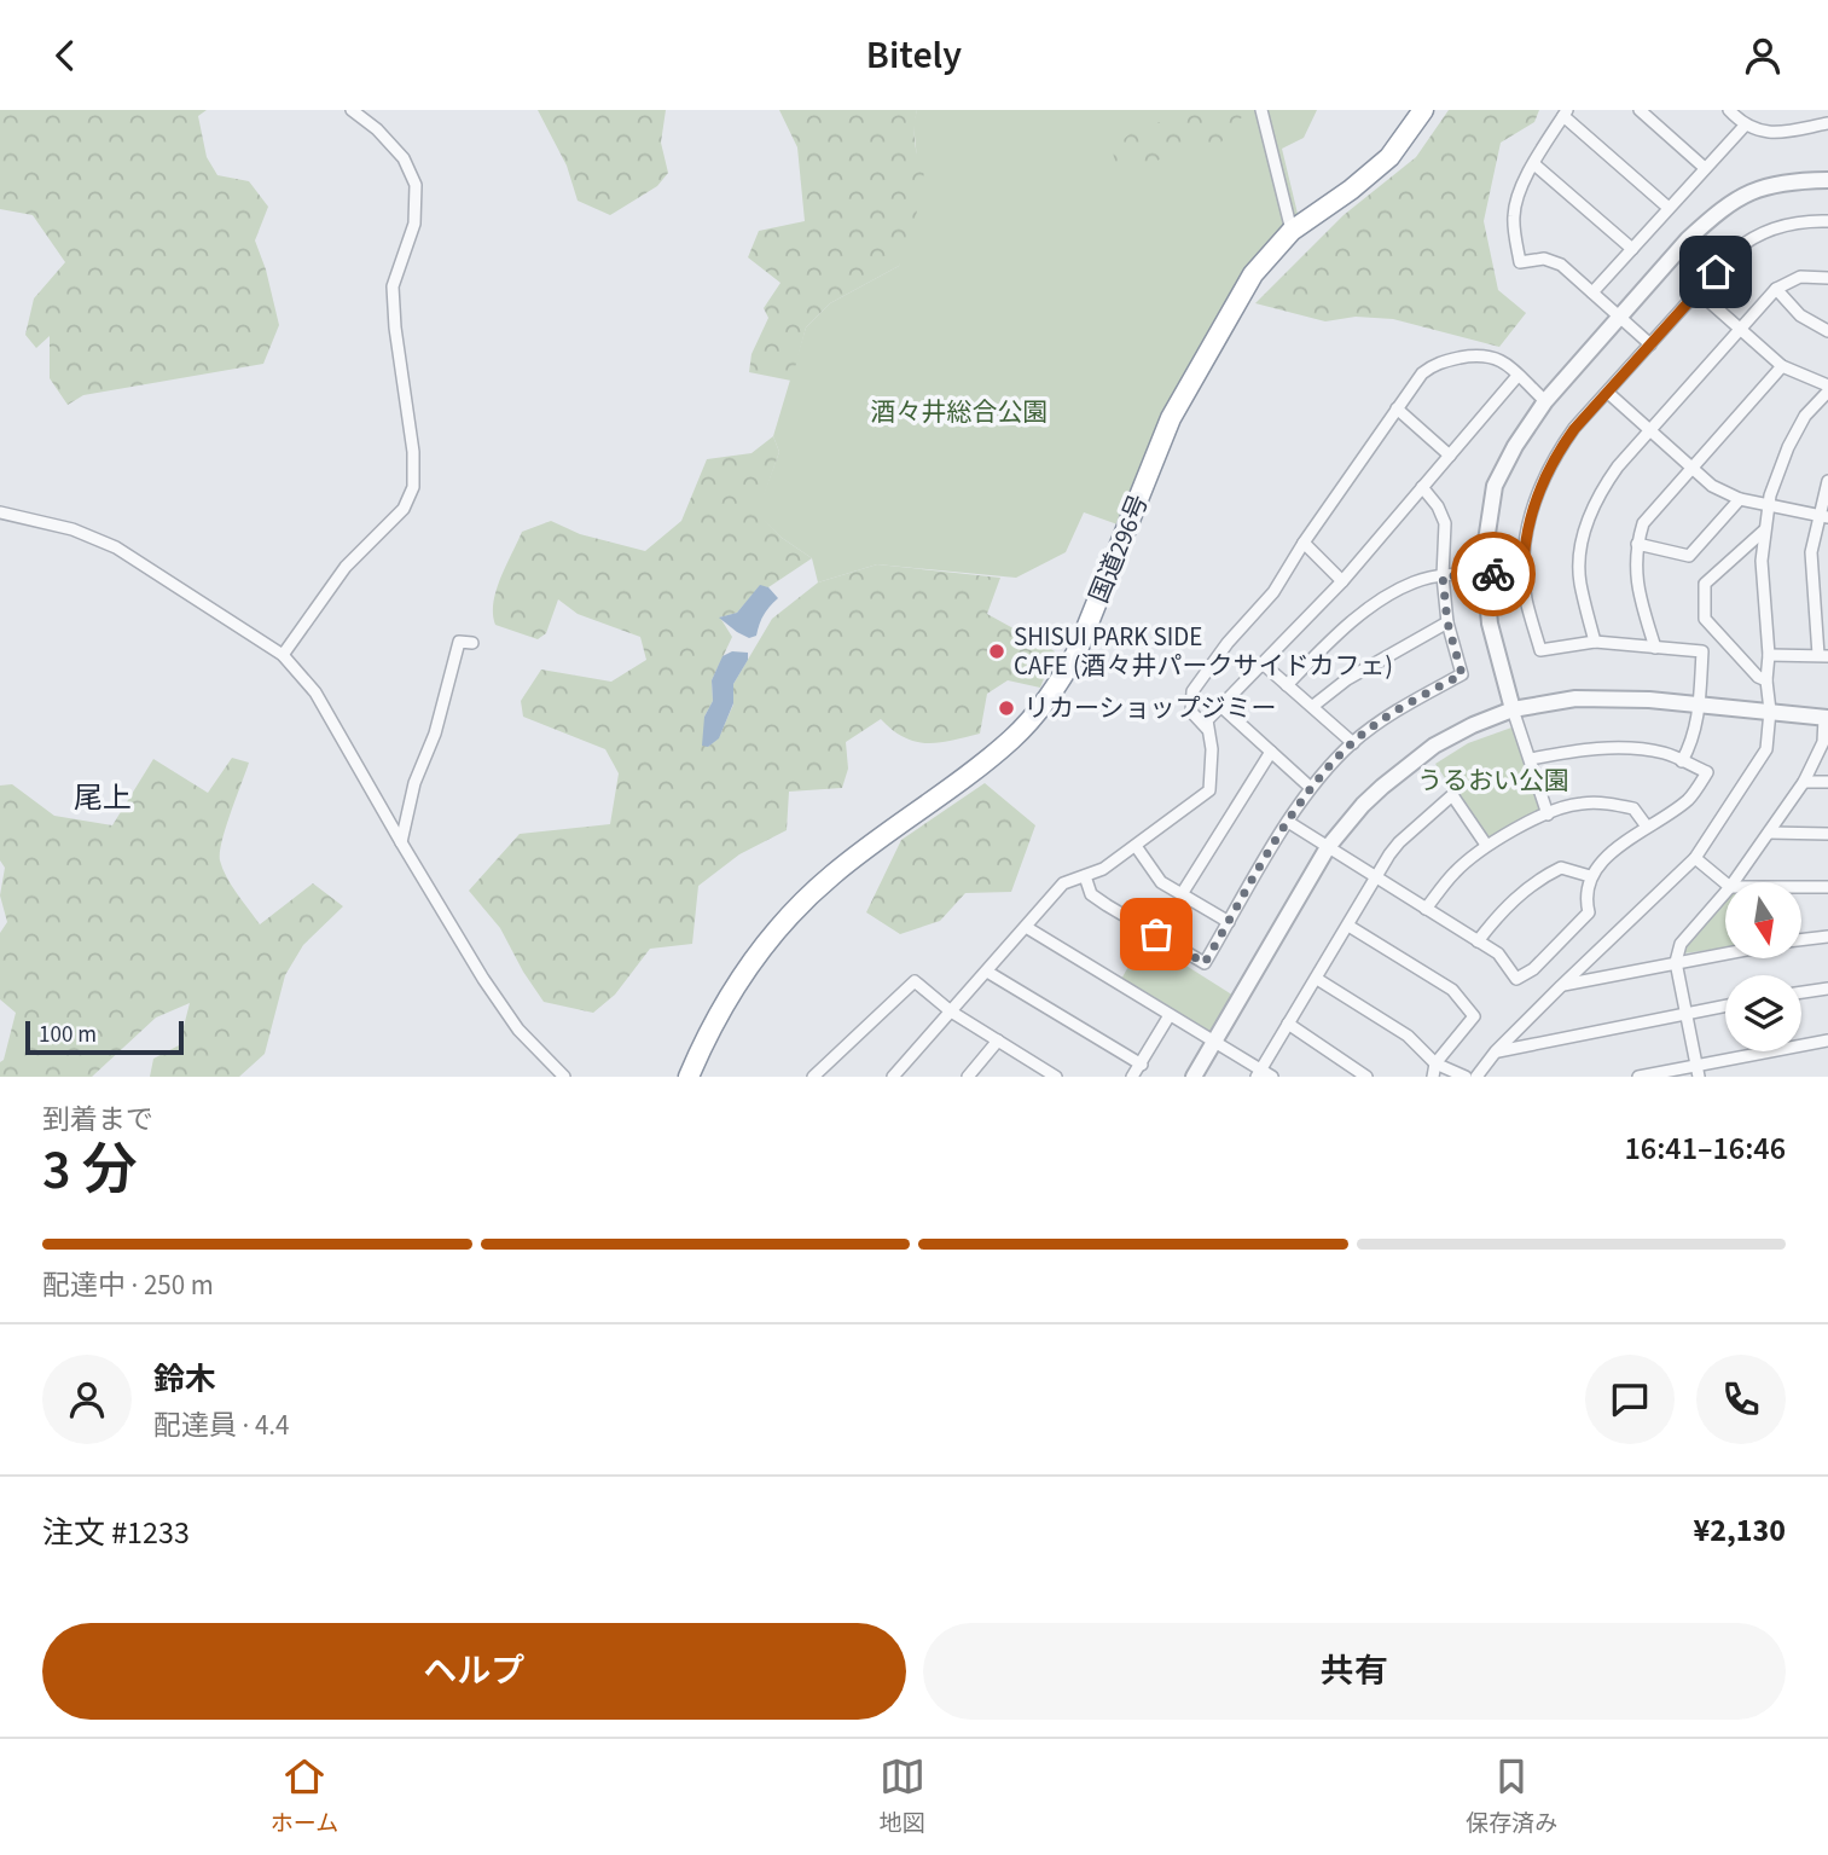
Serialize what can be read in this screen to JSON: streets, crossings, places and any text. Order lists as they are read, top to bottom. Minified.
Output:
{"streets":{"highway":["国道296号"]},"districts":["尾上"],"parks":["酒々井総合公園","うるおい公園"],"places":["SHISUI PARK SIDE CAFE (酒々井パークサイドカフェ)","リカーショップジミー"],"scale_bar":"100 m","north":"bottom","page":{"header":"Bitely","scale":"100 m","heading":["3 分","到着まで","16:41–16:46"],"panel":["鈴木","配達員 · 4.4","注文 #1233","¥2,130"],"bar":"配達中 · 250 m","buttons":["ヘルプ","共有"],"tabs":["ホーム","地図","保存済み"]}}
